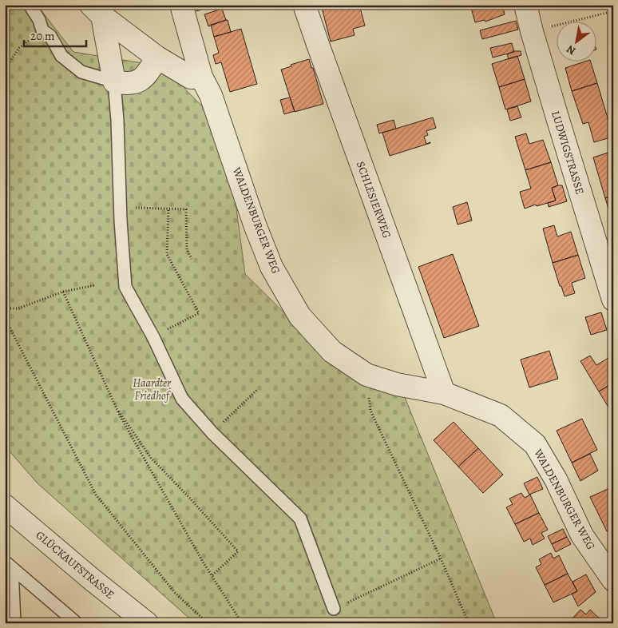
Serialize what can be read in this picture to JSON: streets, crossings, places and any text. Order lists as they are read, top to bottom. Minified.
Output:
{"streets":{"street":["LUDWIGSTRASSE","SCHLESIERWEG","WALDENBURGER WEG","GLÜCKAUFSTRASSE"]},"crossings":[["SCHLESIERWEG","WALDENBURGER WEG"]],"parks":["Haardter Friedhof"],"scale_bar":"20 m","north":"bottom left"}
